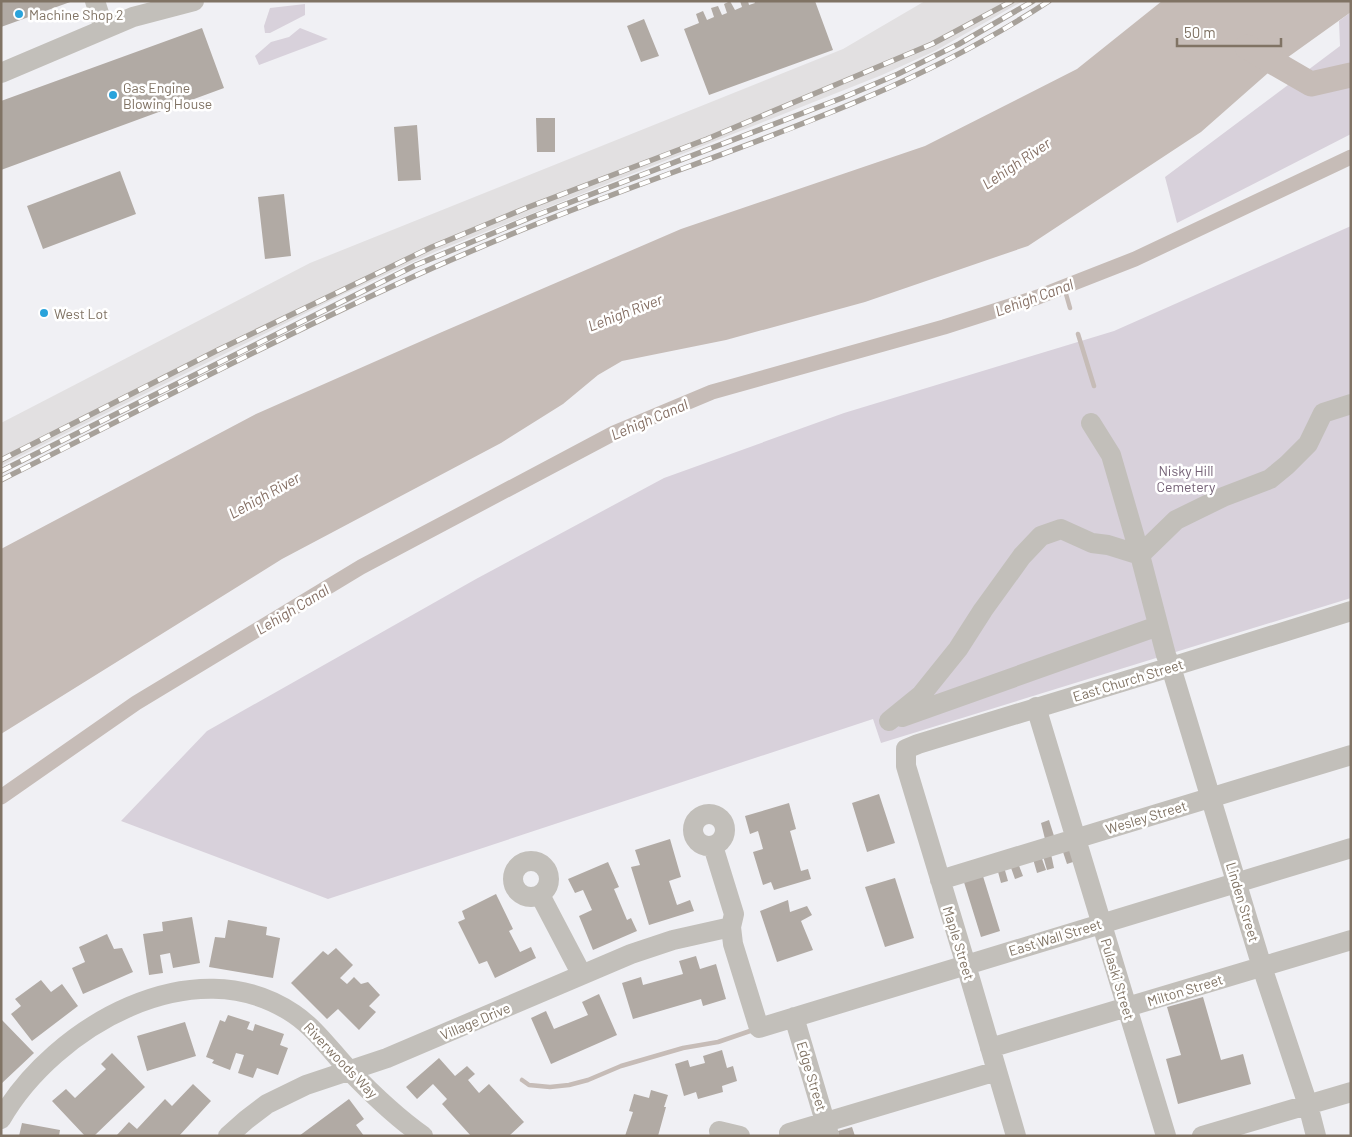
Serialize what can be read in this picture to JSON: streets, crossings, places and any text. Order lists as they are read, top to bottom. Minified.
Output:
{"streets":{"street":["East Church Street","Wesley Street","Linden Street","East Wall Street","Maple Street","Pulaski Street","Milton Street","Village Drive","Riverwoods Way","Edge Street"]},"crossings":[["East Church Street","Linden Street"],["East Church Street","Maple Street"],["East Church Street","Pulaski Street"],["Wesley Street","Linden Street"],["Wesley Street","Maple Street"],["Wesley Street","Pulaski Street"],["Linden Street","East Wall Street"],["Linden Street","Milton Street"],["East Wall Street","Maple Street"],["East Wall Street","Pulaski Street"],["East Wall Street","Village Drive"],["East Wall Street","Edge Street"],["Maple Street","Milton Street"],["Pulaski Street","Milton Street"],["Village Drive","Riverwoods Way"]],"water":["Lehigh River","Lehigh Canal"],"parks":["Nisky Hill Cemetery"],"places":["Machine Shop 2","Gas Engine Blowing House","West Lot"],"scale_bar":"50 m"}
